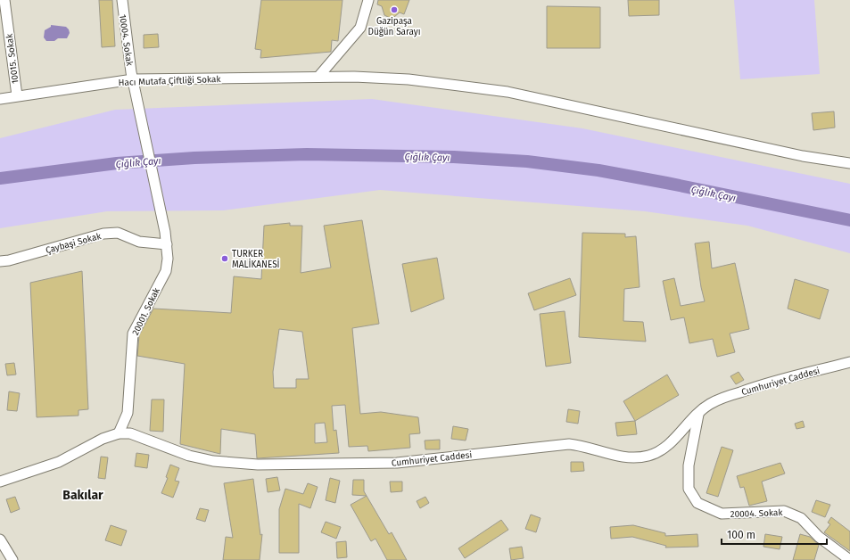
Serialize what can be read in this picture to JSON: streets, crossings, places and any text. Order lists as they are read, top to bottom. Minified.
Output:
{"streets":{"street":["10004. Sokak","10015. Sokak","Hacı Mutafa Çiftliği Sokak","Çaybaşi Sokak","20001. Sokak","Cumhuriyet Caddesi","20004. Sokak"]},"crossings":[["10004. Sokak","Hacı Mutafa Çiftliği Sokak"],["10004. Sokak","20001. Sokak"],["10015. Sokak","Hacı Mutafa Çiftliği Sokak"],["Çaybaşi Sokak","20001. Sokak"],["20001. Sokak","Cumhuriyet Caddesi"],["Cumhuriyet Caddesi","20004. Sokak"]],"districts":["Bakılar"],"water":["Çığlık Çayı"],"places":["Gazipaşa Düğün Sarayı","TURKER MALİKANESİ"],"scale_bar":"100 m"}
